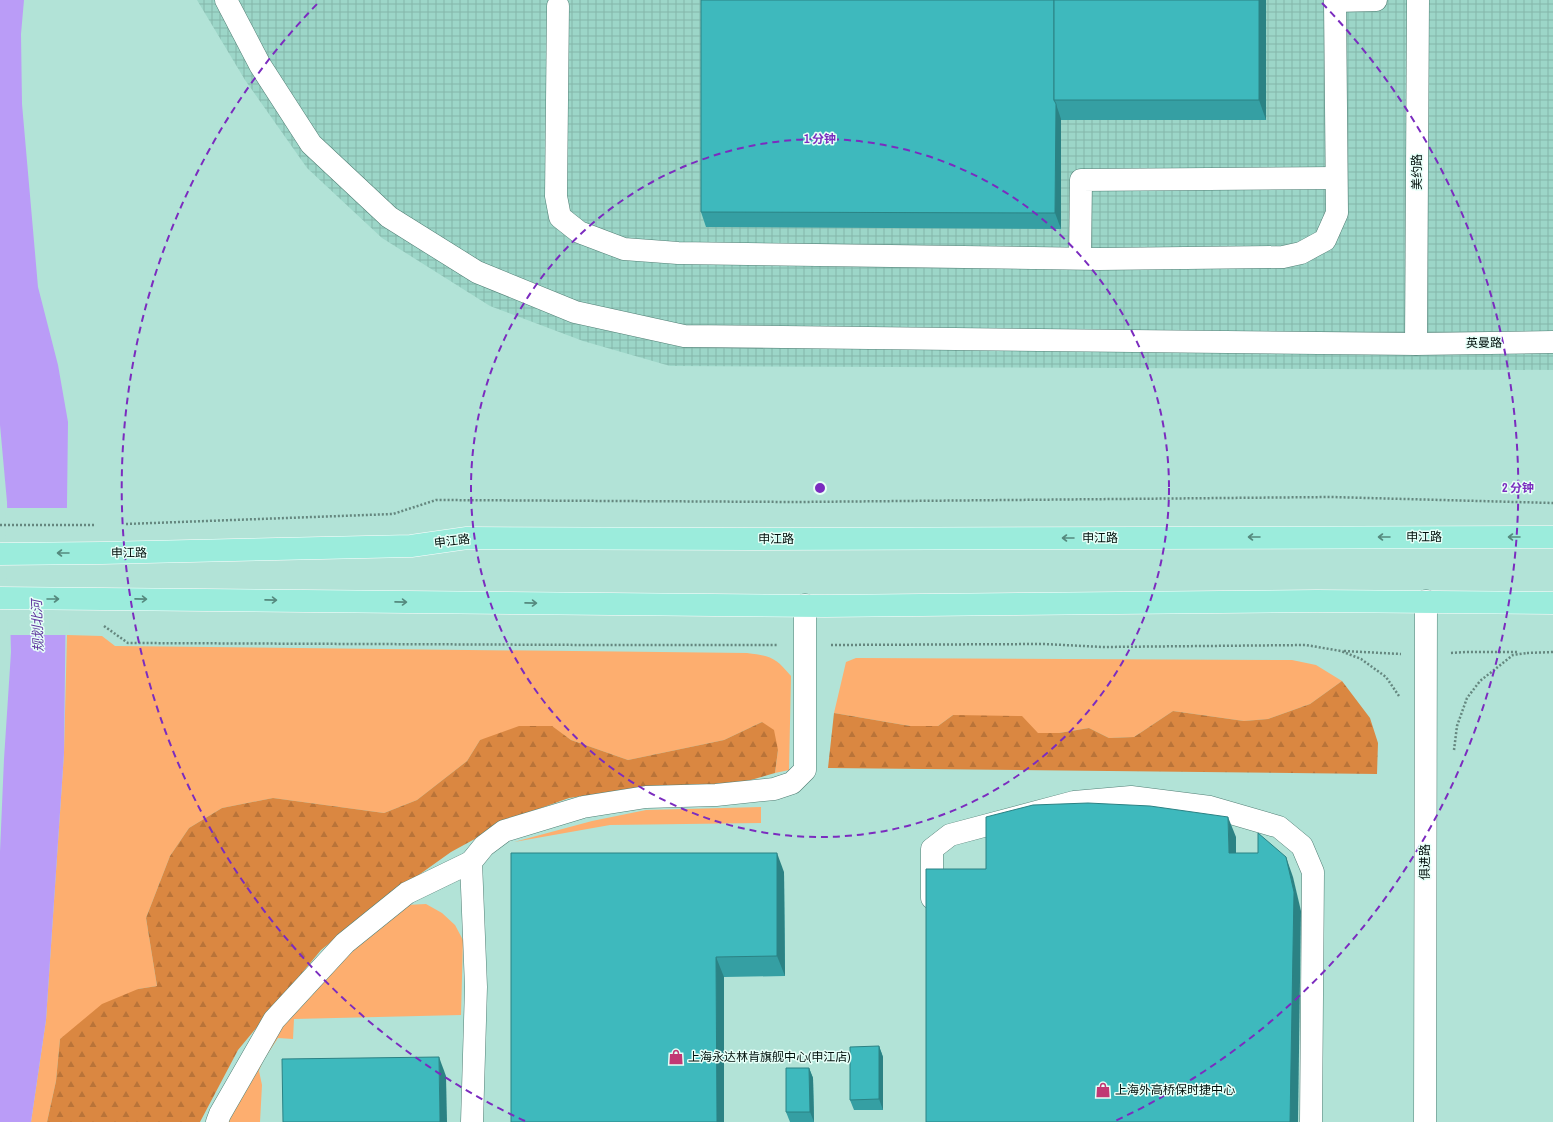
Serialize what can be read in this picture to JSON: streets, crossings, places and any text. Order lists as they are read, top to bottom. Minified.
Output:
{"streets":{"main road":["申江路"],"street":["美约路","英曼路","俱进路"]},"crossings":[["美约路","英曼路"]],"water":["规划北河"],"places":{"shop":["上海永达林肯旗舰中心(申江店)","上海外高桥保时捷中心"]},"rings":["1 分钟","2 分钟"]}
